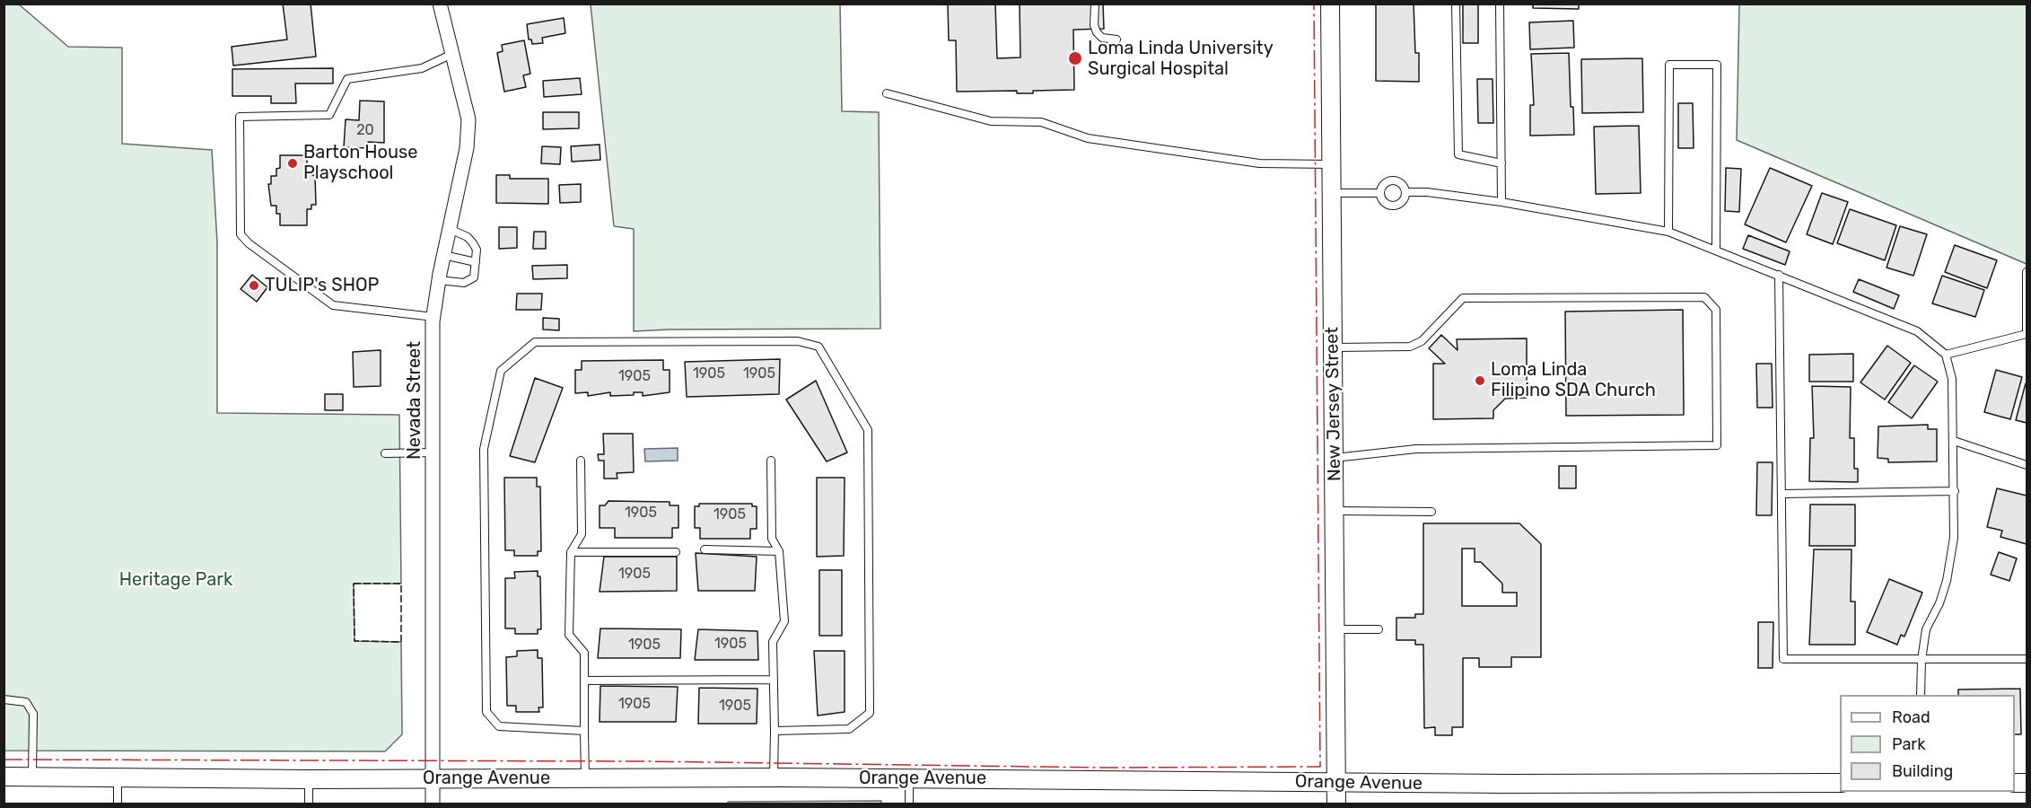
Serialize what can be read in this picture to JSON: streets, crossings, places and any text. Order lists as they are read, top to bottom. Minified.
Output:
{"streets":{"street":["Nevada Street","New Jersey Street","Orange Avenue"]},"crossings":[["Nevada Street","Orange Avenue"],["New Jersey Street","Orange Avenue"]],"parks":["Heritage Park"],"places":["Loma Linda University Surgical Hospital","Barton House Playschool","TULIP's SHOP","Loma Linda Filipino SDA Church"],"house_numbers":["20","1905","1905","1905","1905","1905","1905","1905","1905","1905","1905"],"legend":["Road","Park","Building"]}
